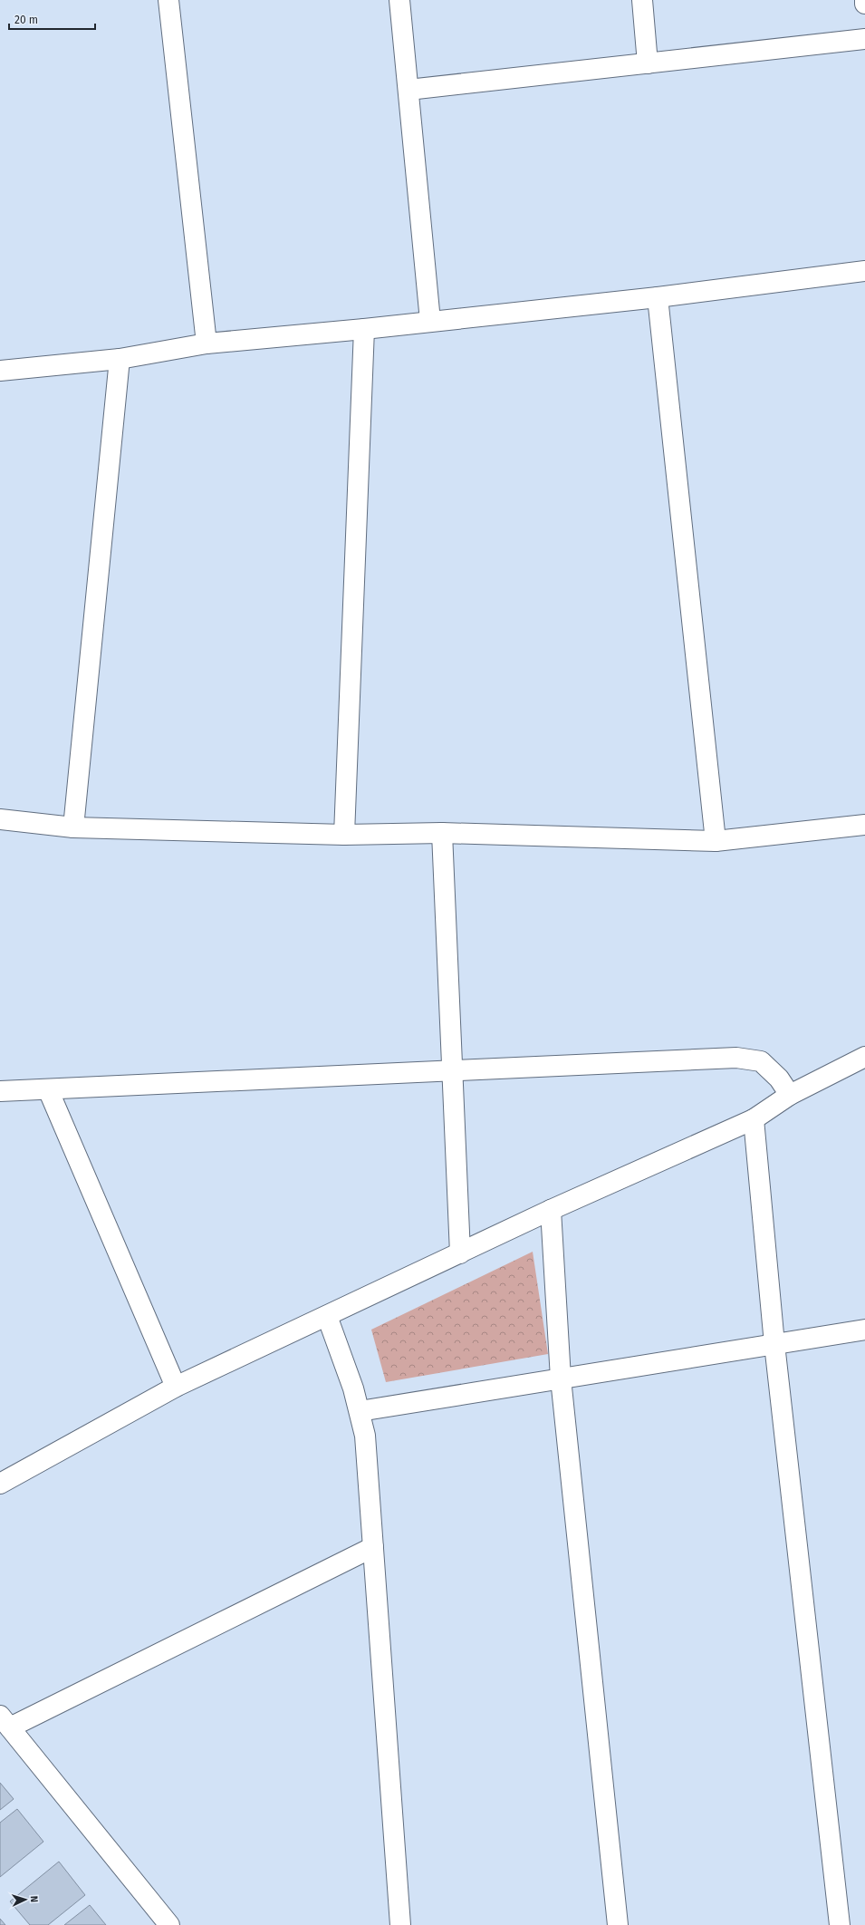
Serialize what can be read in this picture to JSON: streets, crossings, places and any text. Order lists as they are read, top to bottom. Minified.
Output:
{"scale_bar":"20 m","north":"right"}
